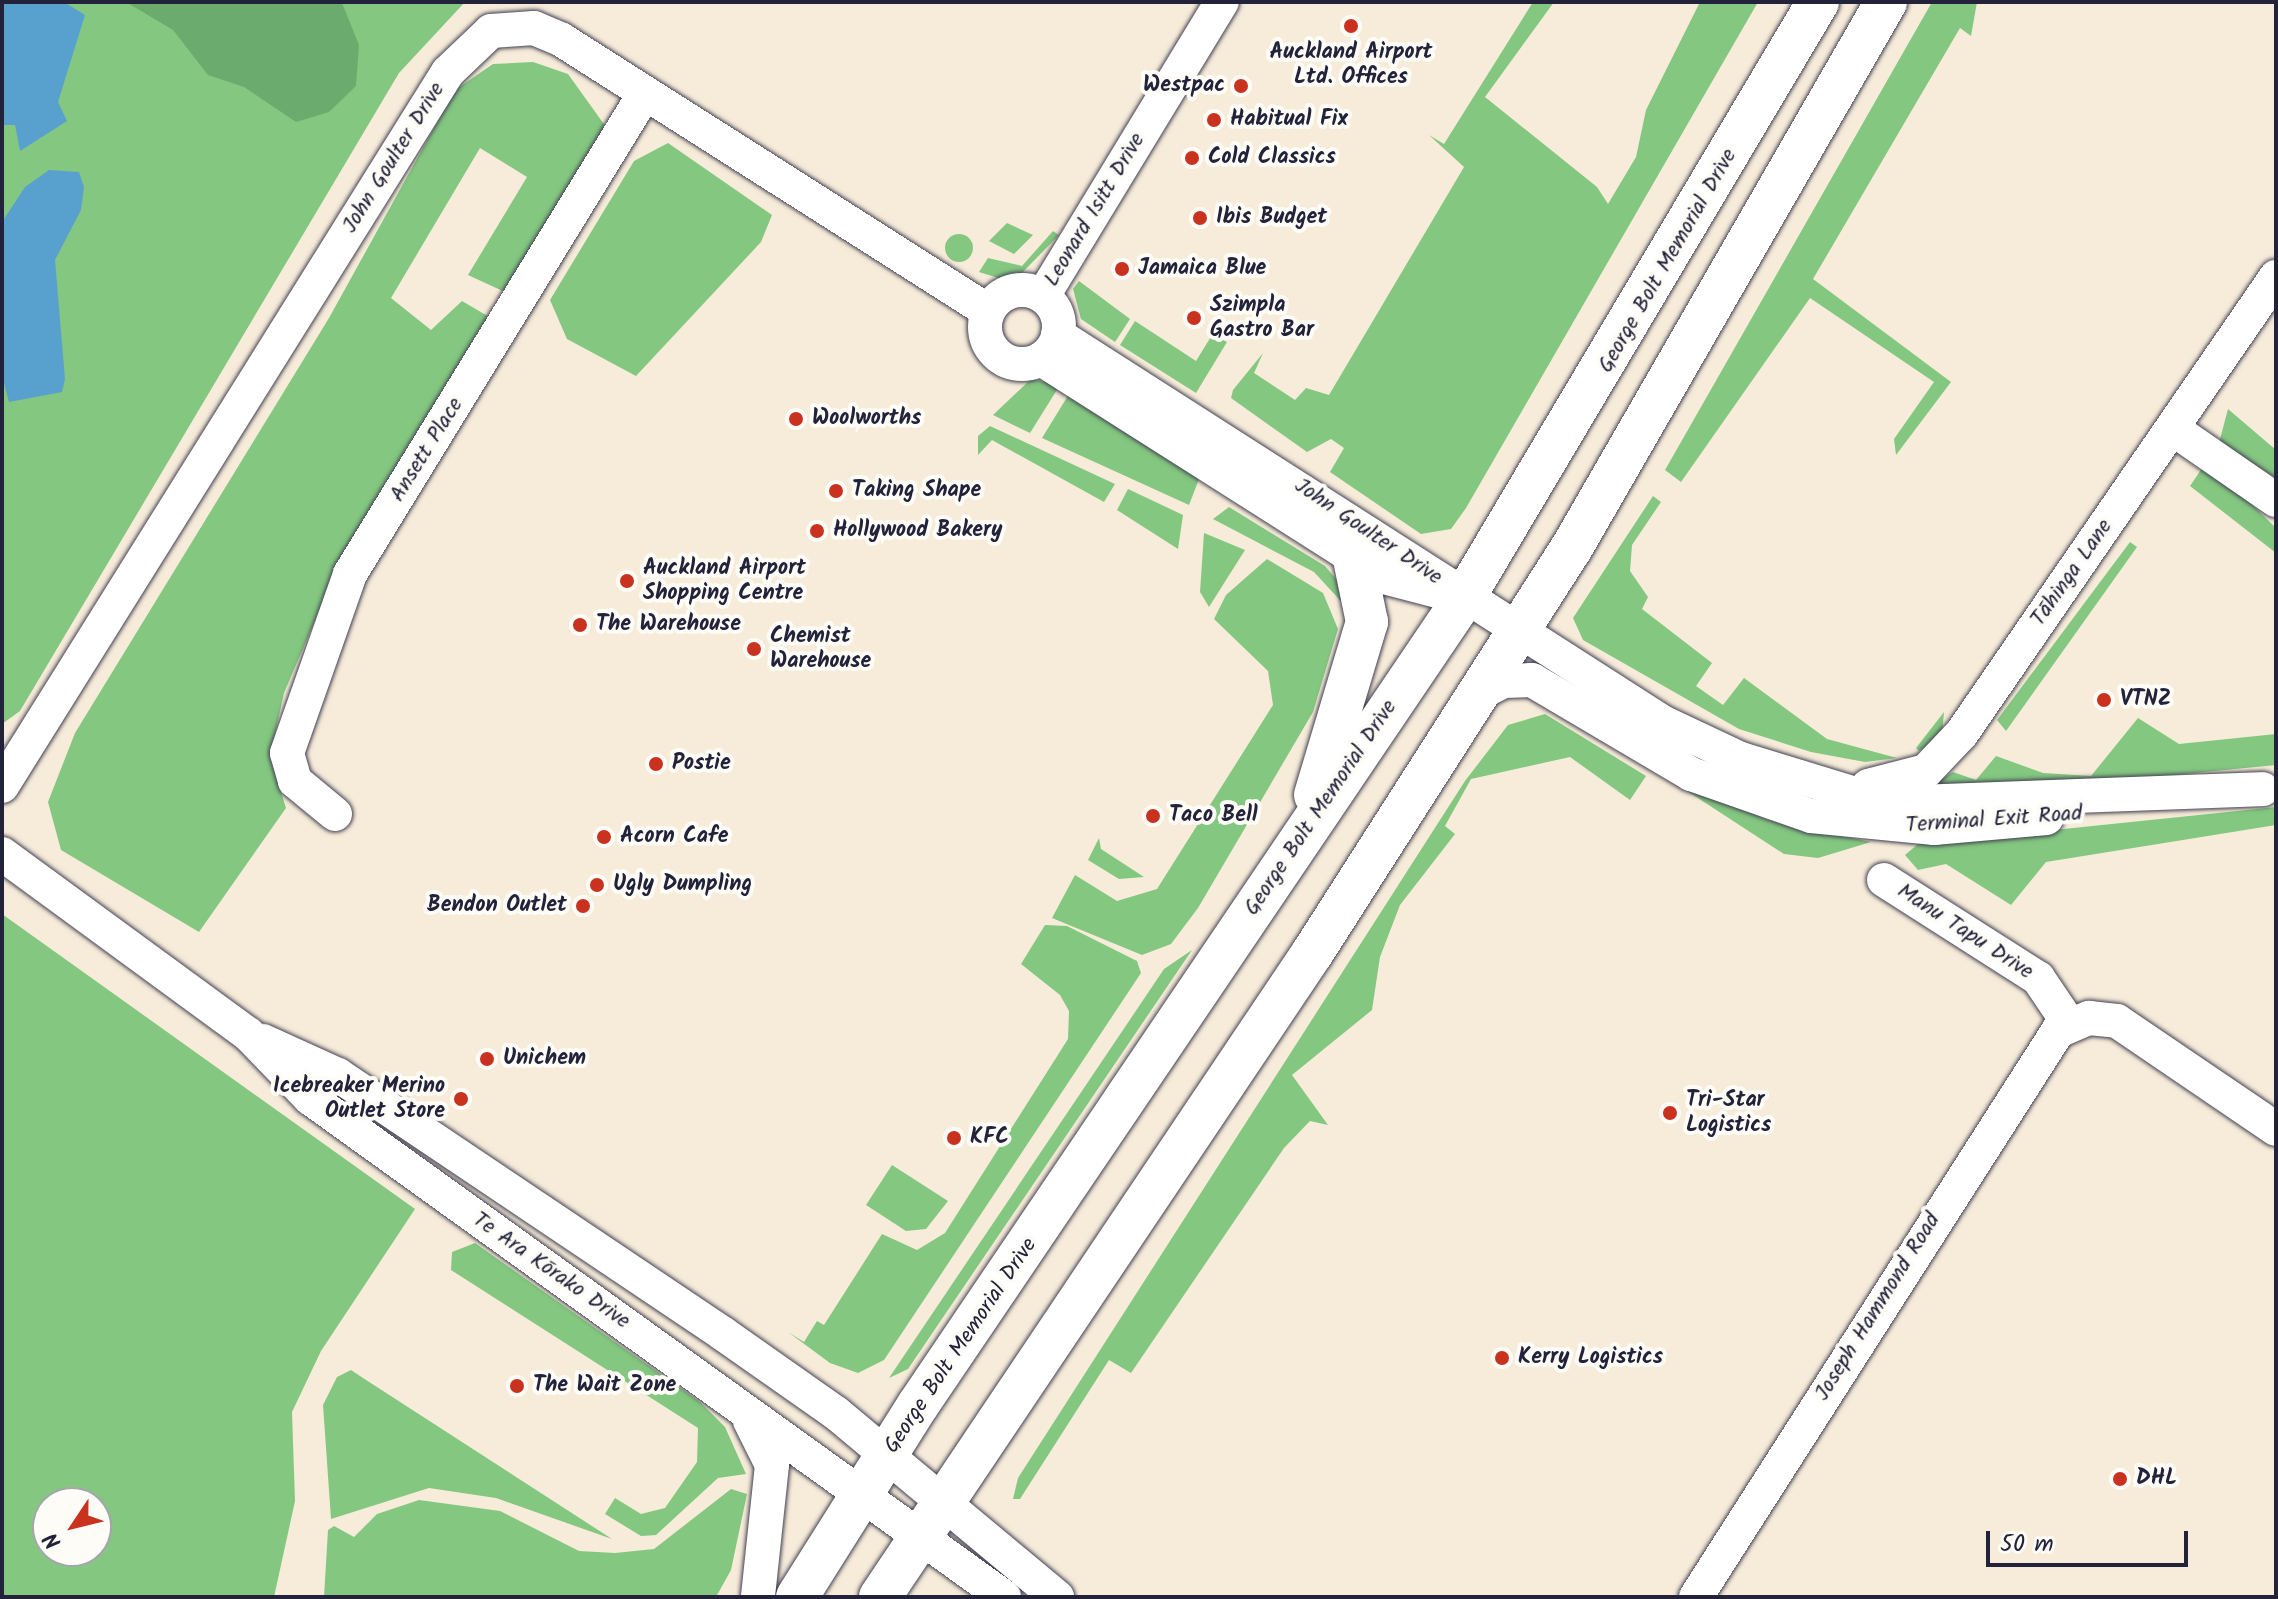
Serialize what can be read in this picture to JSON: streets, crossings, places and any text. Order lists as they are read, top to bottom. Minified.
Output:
{"streets":{"main road":["George Bolt Memorial Drive"],"street":["John Goulter Drive","Leonard Isitt Drive","Ansett Place","Tāhinga Lane","Terminal Exit Road","Manu Tapu Drive","Te Ara Kōrako Drive","Joseph Hammond Road"]},"crossings":[["John Goulter Drive","Leonard Isitt Drive"],["John Goulter Drive","George Bolt Memorial Drive"],["John Goulter Drive","Ansett Place"],["John Goulter Drive","Terminal Exit Road"],["George Bolt Memorial Drive","Terminal Exit Road"],["George Bolt Memorial Drive","Te Ara Kōrako Drive"],["Tāhinga Lane","Terminal Exit Road"],["Manu Tapu Drive","Joseph Hammond Road"]],"places":["Auckland Airport Ltd. Offices","Westpac","Habitual Fix","Cold Classics","Ibis Budget","Jamaica Blue","Szimpla Gastro Bar","Woolworths","Taking Shape","Hollywood Bakery","Auckland Airport Shopping Centre","The Warehouse","Chemist Warehouse","VTNZ","Postie","Taco Bell","Acorn Cafe","Ugly Dumpling","Bendon Outlet","Unichem","Icebreaker Merino Outlet Store","Tri-Star Logistics","KFC","Kerry Logistics","The Wait Zone","DHL"],"scale_bar":"50 m","north":"bottom left"}
